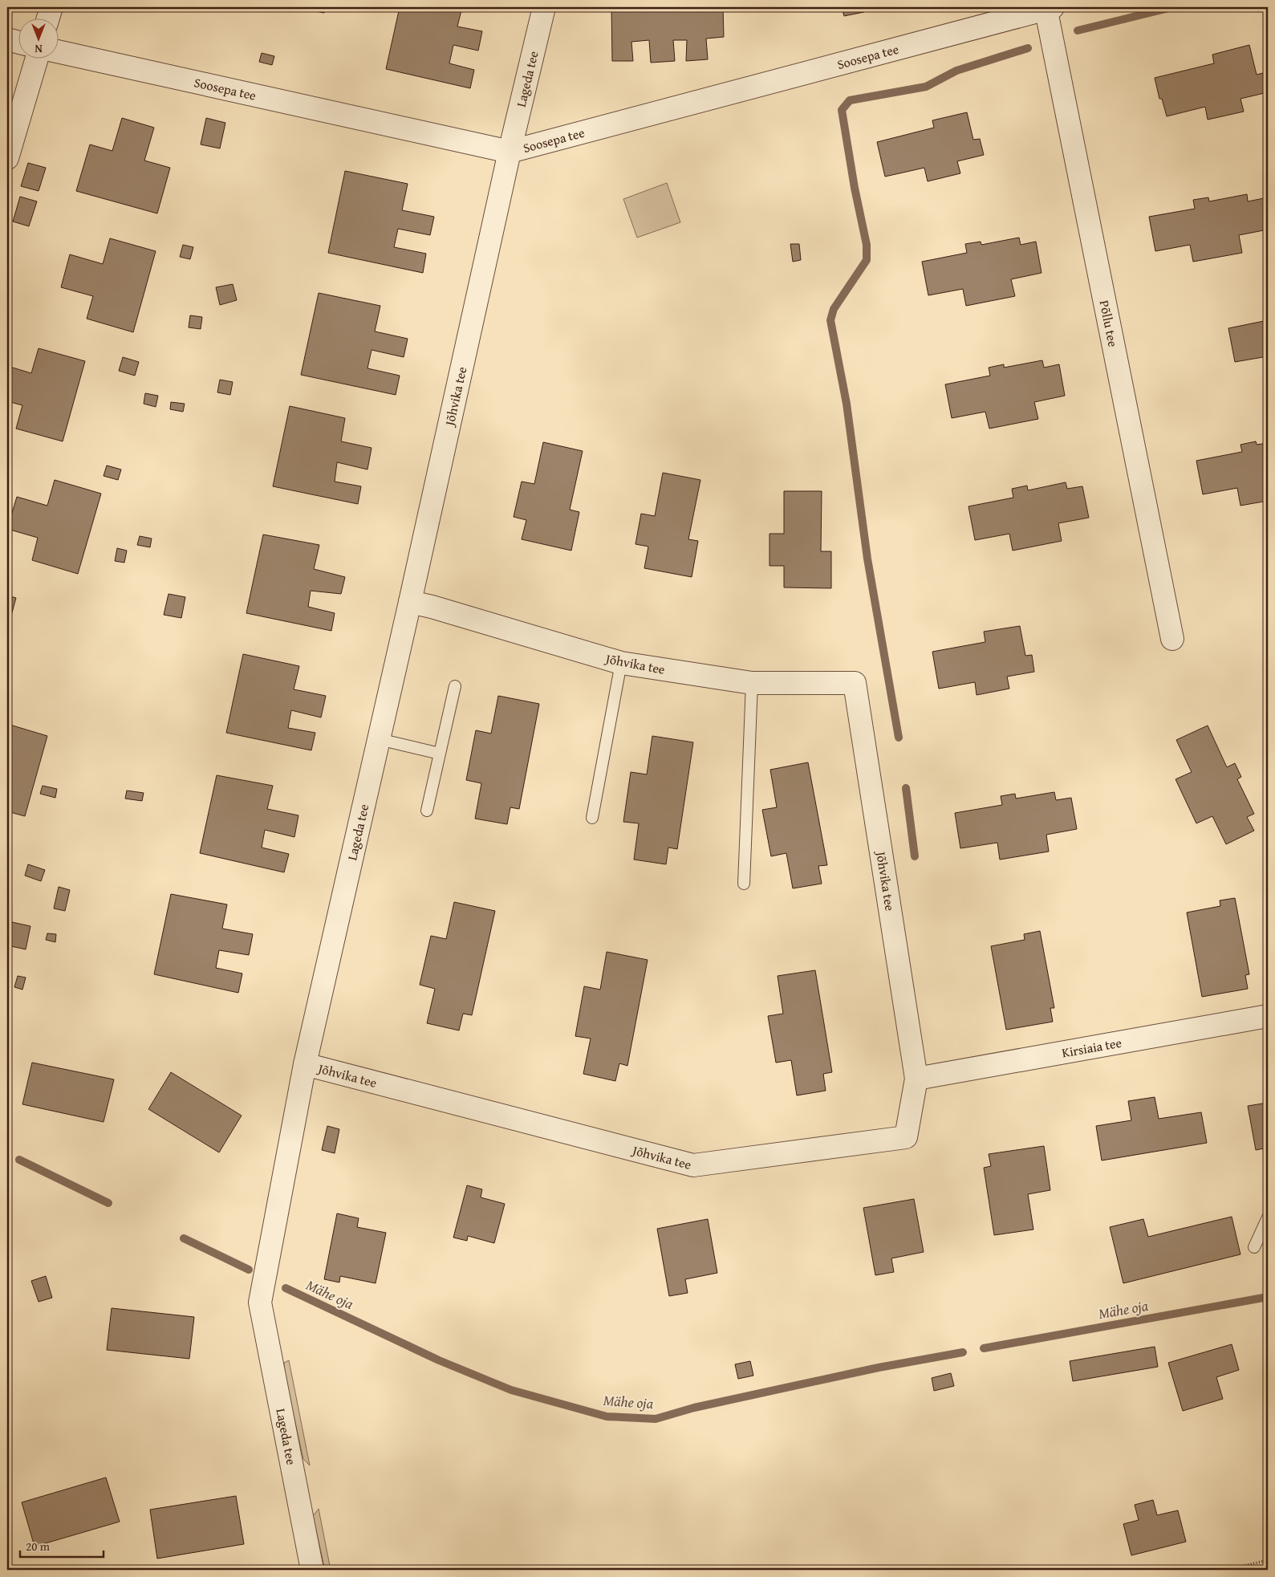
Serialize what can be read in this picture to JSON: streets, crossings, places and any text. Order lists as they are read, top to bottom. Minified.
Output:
{"streets":{"street":["Soosepa tee","Lageda tee","Põllu tee","Jõhvika tee","Kirsiaia tee"]},"crossings":[["Soosepa tee","Lageda tee"],["Soosepa tee","Põllu tee"],["Soosepa tee","Jõhvika tee"],["Lageda tee","Jõhvika tee"],["Jõhvika tee","Kirsiaia tee"]],"water":["Mähe oja"],"scale_bar":"20 m","north":"bottom"}
